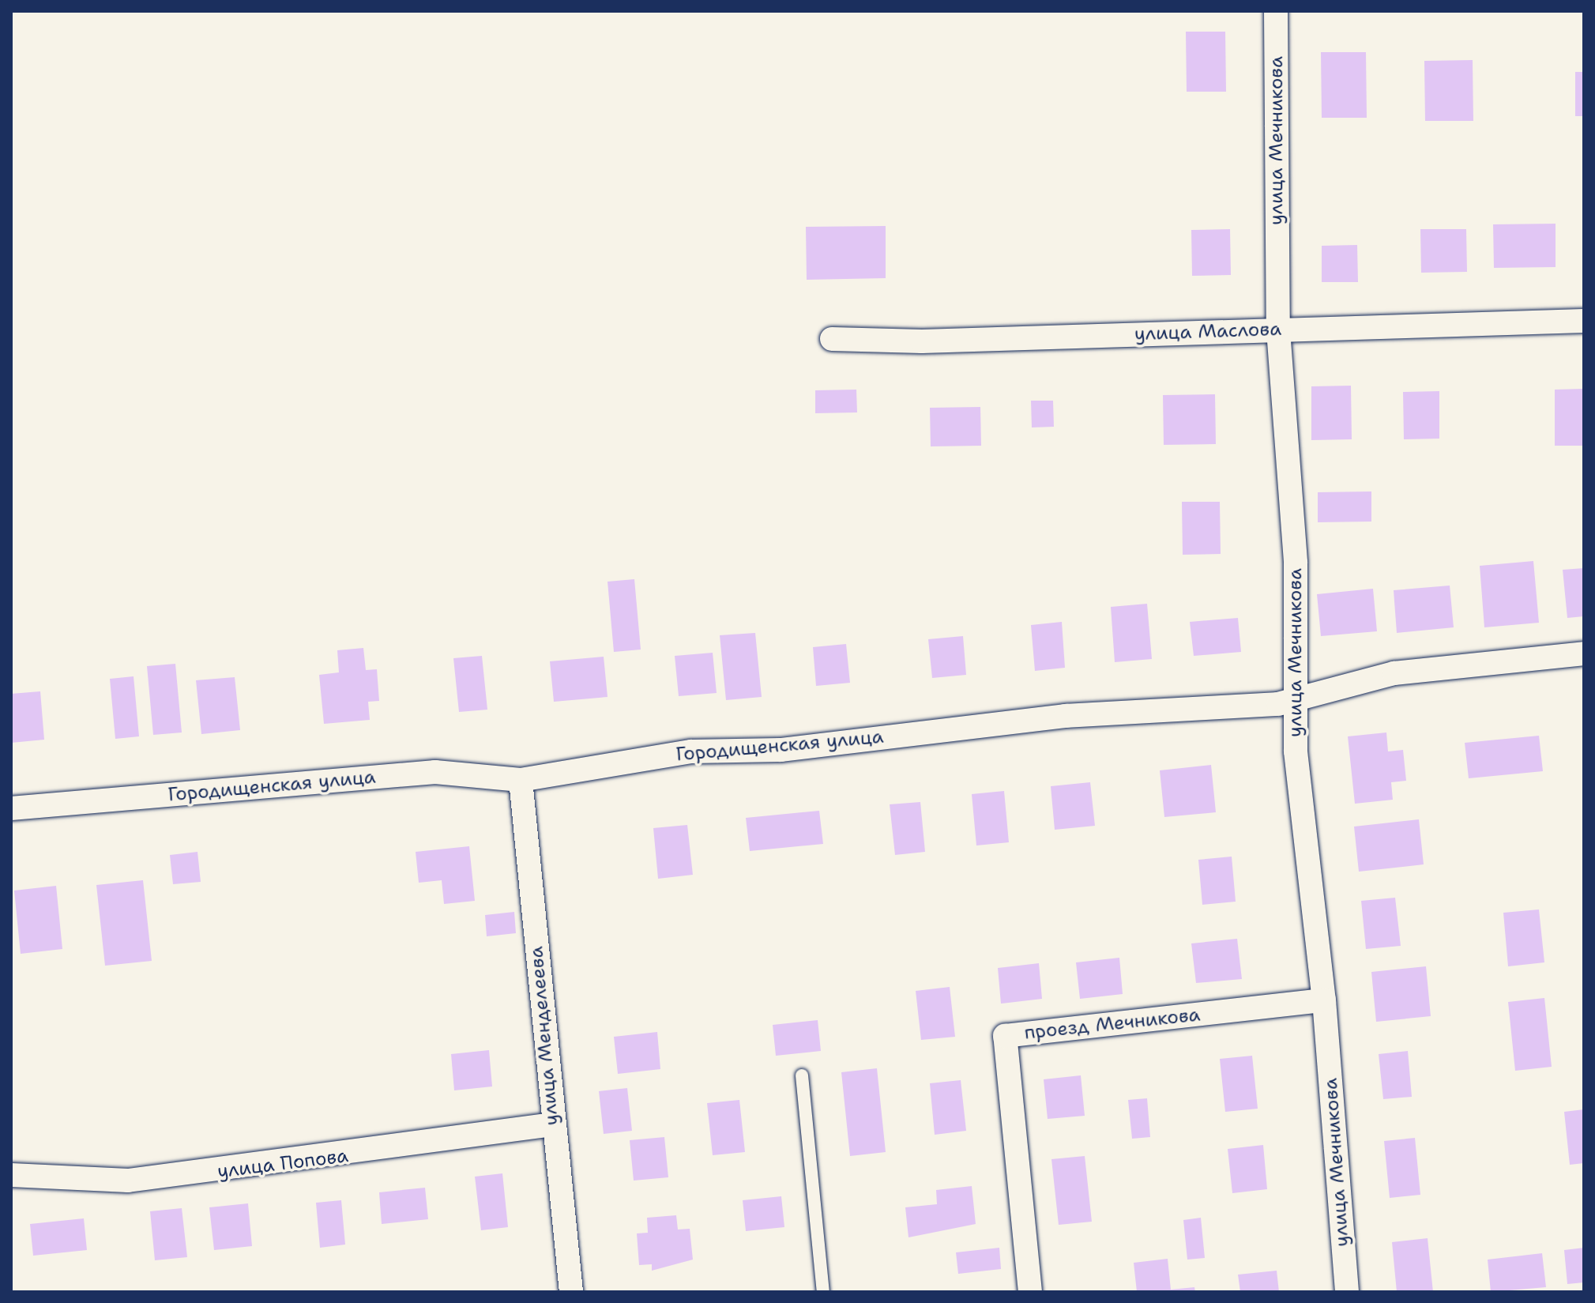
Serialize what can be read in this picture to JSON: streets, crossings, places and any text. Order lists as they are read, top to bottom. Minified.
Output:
{"streets":{"street":["улица Мечникова","улица Маслова","Городищенская улица","проезд Мечникова","улица Менделеева","улица Попова"]},"crossings":[["улица Мечникова","улица Маслова"],["улица Мечникова","Городищенская улица"],["улица Мечникова","проезд Мечникова"],["Городищенская улица","улица Менделеева"],["улица Менделеева","улица Попова"]]}
